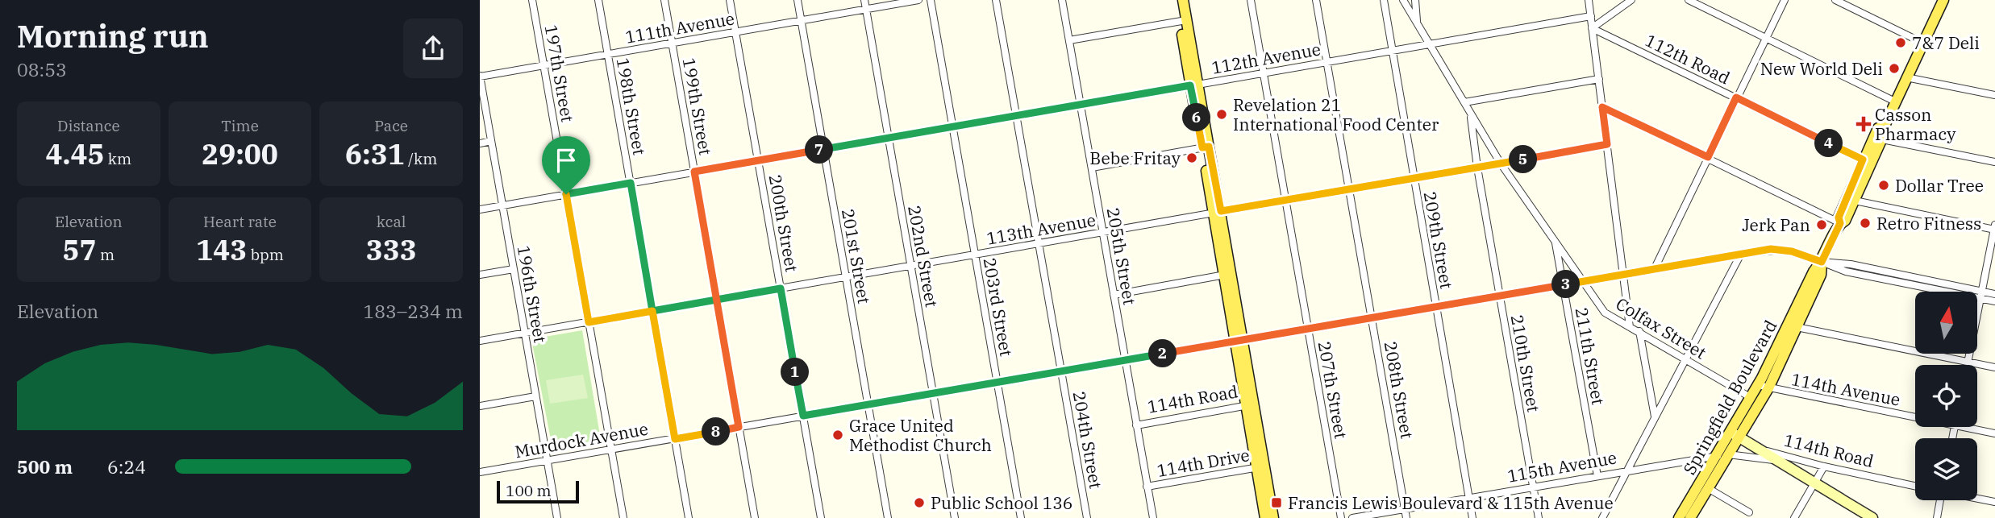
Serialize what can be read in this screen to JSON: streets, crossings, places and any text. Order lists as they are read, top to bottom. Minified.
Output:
{"streets":{"main road":["Springfield Boulevard","114th Road","115th Avenue"],"street":["111th Avenue","112th Avenue","112th Road","197th Street","198th Street","199th Street","200th Street","113th Avenue","209th Street","201st Street","202nd Street","205th Street","196th Street","203rd Street","Colfax Street","211th Street","210th Street","114th Avenue","207th Street","208th Street","Murdock Avenue","204th Street","114th Drive"]},"crossings":[["111th Avenue","197th Street"],["111th Avenue","198th Street"],["111th Avenue","199th Street"],["111th Avenue","200th Street"],["111th Avenue","201st Street"],["111th Avenue","202nd Street"],["111th Avenue","196th Street"],["112th Avenue","197th Street"],["112th Avenue","198th Street"],["112th Avenue","199th Street"],["112th Avenue","200th Street"],["112th Avenue","209th Street"],["112th Avenue","201st Street"],["112th Avenue","202nd Street"],["112th Avenue","205th Street"],["112th Avenue","196th Street"],["112th Avenue","203rd Street"],["112th Avenue","Colfax Street"],["112th Avenue","207th Street"],["112th Avenue","208th Street"],["112th Avenue","204th Street"],["112th Road","Springfield Boulevard"],["197th Street","113th Avenue"],["197th Street","Murdock Avenue"],["198th Street","113th Avenue"],["198th Street","Murdock Avenue"],["199th Street","113th Avenue"],["199th Street","Murdock Avenue"],["200th Street","113th Avenue"],["200th Street","Murdock Avenue"],["113th Avenue","209th Street"],["113th Avenue","201st Street"],["113th Avenue","202nd Street"],["113th Avenue","205th Street"],["113th Avenue","196th Street"],["113th Avenue","203rd Street"],["113th Avenue","Colfax Street"],["113th Avenue","210th Street"],["113th Avenue","207th Street"],["113th Avenue","208th Street"],["113th Avenue","204th Street"],["209th Street","Murdock Avenue"],["209th Street","115th Avenue"],["201st Street","Murdock Avenue"],["202nd Street","Murdock Avenue"],["205th Street","114th Road"],["205th Street","Murdock Avenue"],["205th Street","114th Drive"],["196th Street","Murdock Avenue"],["203rd Street","Murdock Avenue"],["Colfax Street","211th Street"],["Colfax Street","210th Street"],["Colfax Street","Springfield Boulevard"],["Colfax Street","Murdock Avenue"],["211th Street","Murdock Avenue"],["211th Street","115th Avenue"],["210th Street","Murdock Avenue"],["210th Street","115th Avenue"],["114th Avenue","Springfield Boulevard"],["207th Street","Murdock Avenue"],["208th Street","Murdock Avenue"],["208th Street","115th Avenue"],["Springfield Boulevard","114th Road"],["Springfield Boulevard","Murdock Avenue"],["Springfield Boulevard","115th Avenue"],["114th Road","115th Avenue"],["Murdock Avenue","204th Street"]],"places":{"other":["7&7 Deli","New World Deli","Revelation 21 International Food Center","Bebe Fritay","Dollar Tree","Retro Fitness","Jerk Pan","Grace United Methodist Church","Public School 136"],"health":["Casson Pharmacy"],"transit":["Francis Lewis Boulevard & 115th Avenue"]},"scale_bar":"100 m","north":"top","page":{"heading":["Morning run","08:53"],"stats":[["Distance","4.45 km"],["Time","29:00"],["Pace","6:31 /km"],["Elevation","57 m"],["Heart rate","143 bpm"],["kcal","333"]],"pins":["6","4","7","5","3","2","1","8"],"chart":["Elevation","183–234 m"],"list":[{"name":"500 m","note":"6:24"}],"scale":"100 m"}}
